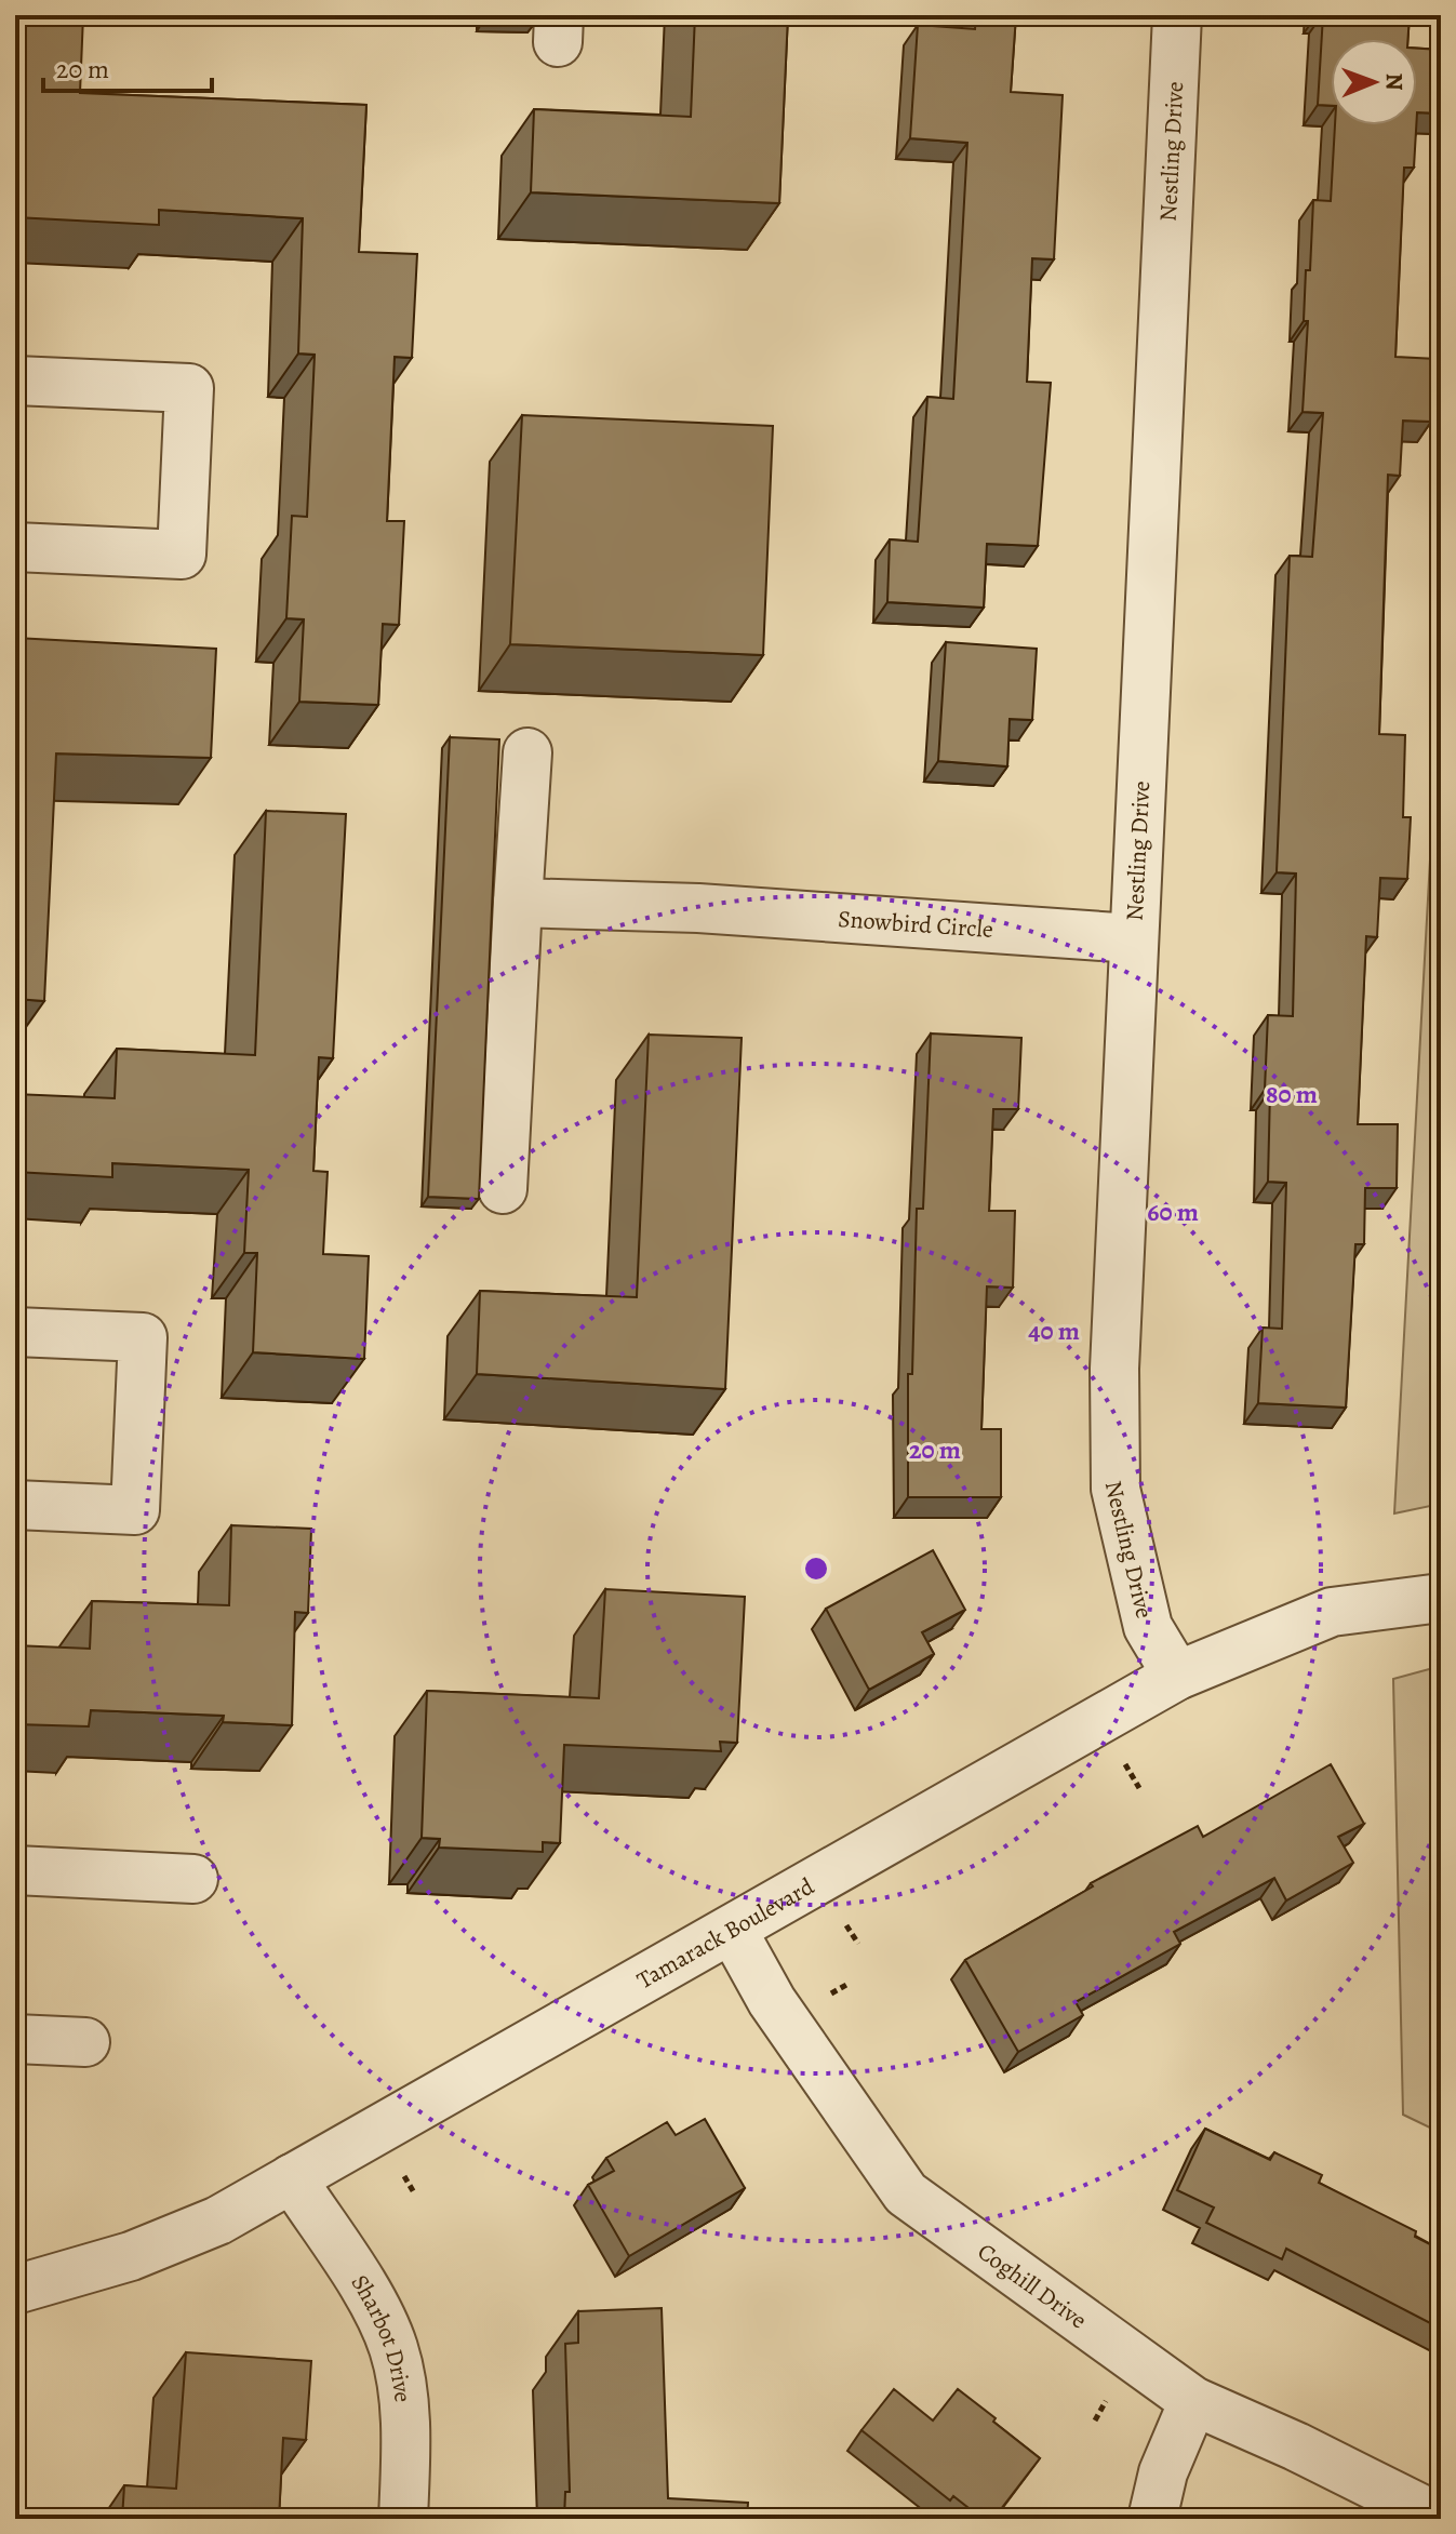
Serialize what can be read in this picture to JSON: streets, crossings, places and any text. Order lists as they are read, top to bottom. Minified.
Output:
{"streets":{"street":["Nestling Drive","Snowbird Circle","Tamarack Boulevard","Coghill Drive","Sharbot Drive"]},"crossings":[["Nestling Drive","Snowbird Circle"],["Nestling Drive","Tamarack Boulevard"],["Tamarack Boulevard","Coghill Drive"],["Tamarack Boulevard","Sharbot Drive"]],"scale_bar":"20 m","north":"right","rings":["80 m","60 m","40 m","20 m"]}
